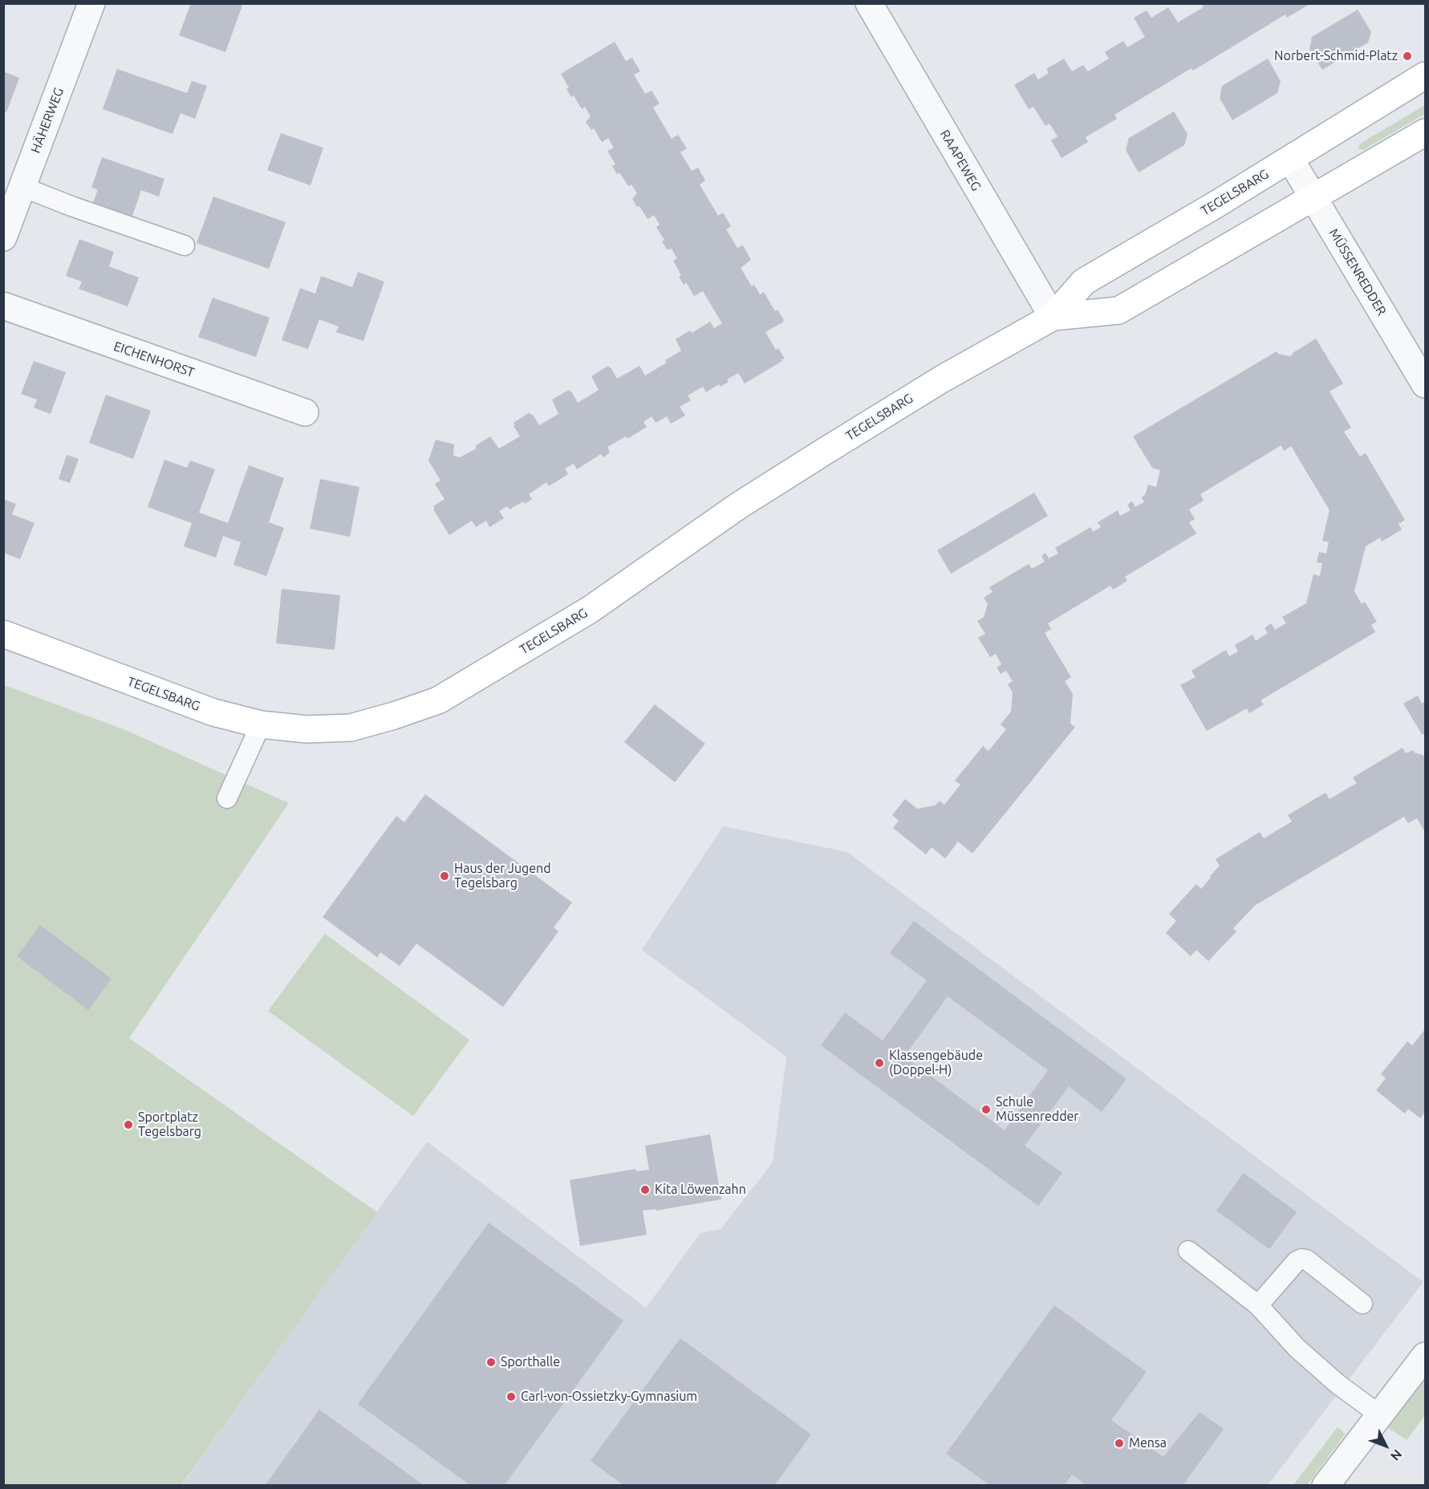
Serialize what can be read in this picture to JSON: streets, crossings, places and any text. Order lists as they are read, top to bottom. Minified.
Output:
{"streets":{"street":["HÄHERWEG","RAAPEWEG","TEGELSBARG","MÜSSENREDDER","EICHENHORST"]},"crossings":[["RAAPEWEG","TEGELSBARG"],["TEGELSBARG","MÜSSENREDDER"]],"places":["Norbert-Schmid-Platz","Haus der Jugend Tegelsbarg","Klassengebäude (Doppel-H)","Schule Müssenredder","Sportplatz Tegelsbarg","Kita Löwenzahn","Sporthalle","Carl-von-Ossietzky-Gymnasium","Mensa"],"north":"bottom right"}
